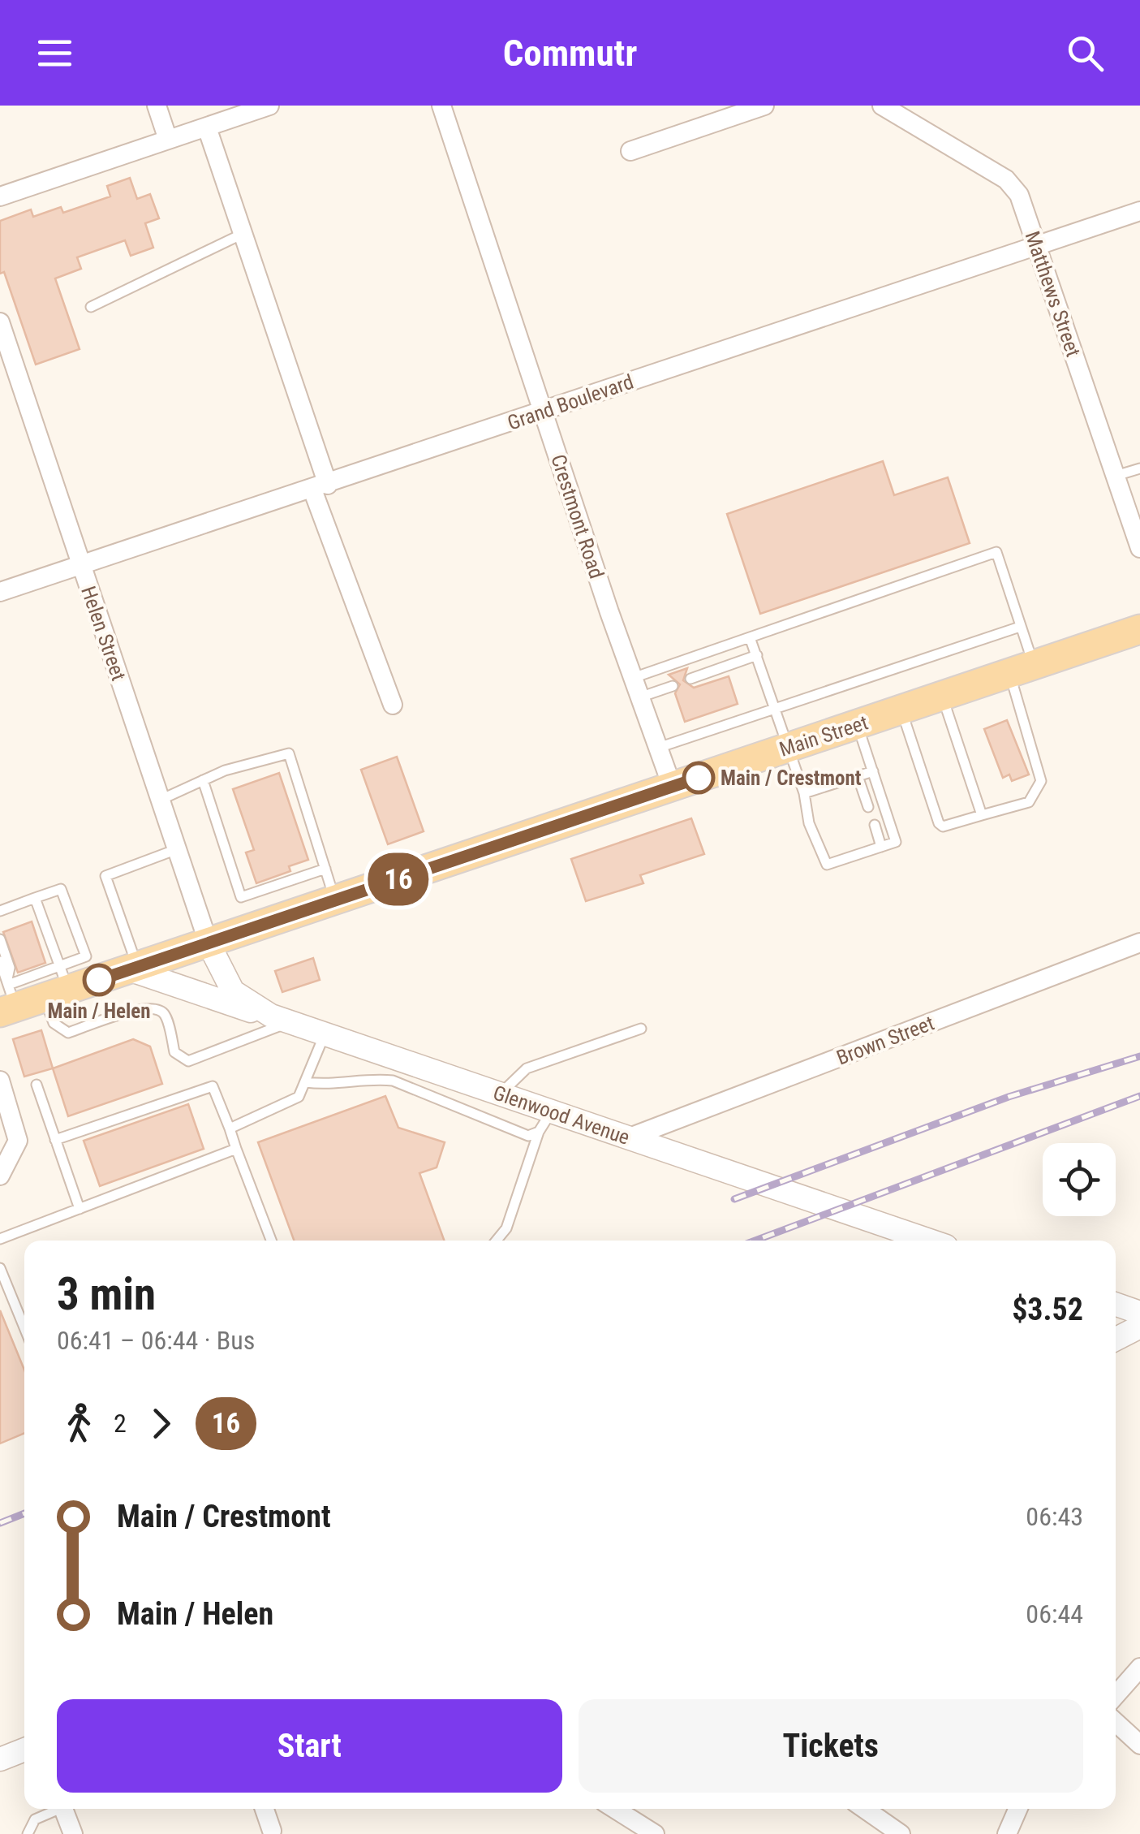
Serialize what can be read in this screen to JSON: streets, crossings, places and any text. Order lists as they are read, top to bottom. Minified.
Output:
{"streets":{"main road":["Main Street"],"street":["Matthews Street","Grand Boulevard","Crestmont Road","Helen Street","Brown Street","Glenwood Avenue"]},"crossings":[["Matthews Street","Grand Boulevard"],["Grand Boulevard","Crestmont Road"],["Grand Boulevard","Helen Street"],["Crestmont Road","Main Street"],["Helen Street","Main Street"],["Helen Street","Glenwood Avenue"],["Main Street","Glenwood Avenue"],["Brown Street","Glenwood Avenue"]],"places":["Main / Crestmont","Main / Helen"],"lines":["bus line 16"],"page":{"header":"Commutr","on_map":"16","heading":["3 min","06:41 – 06:44 · Bus","$3.52"],"legs":["2","16"],"list":[{"name":"Main / Crestmont","value":"06:43"},{"name":"Main / Helen","value":"06:44"}],"buttons":["Start","Tickets"]}}
